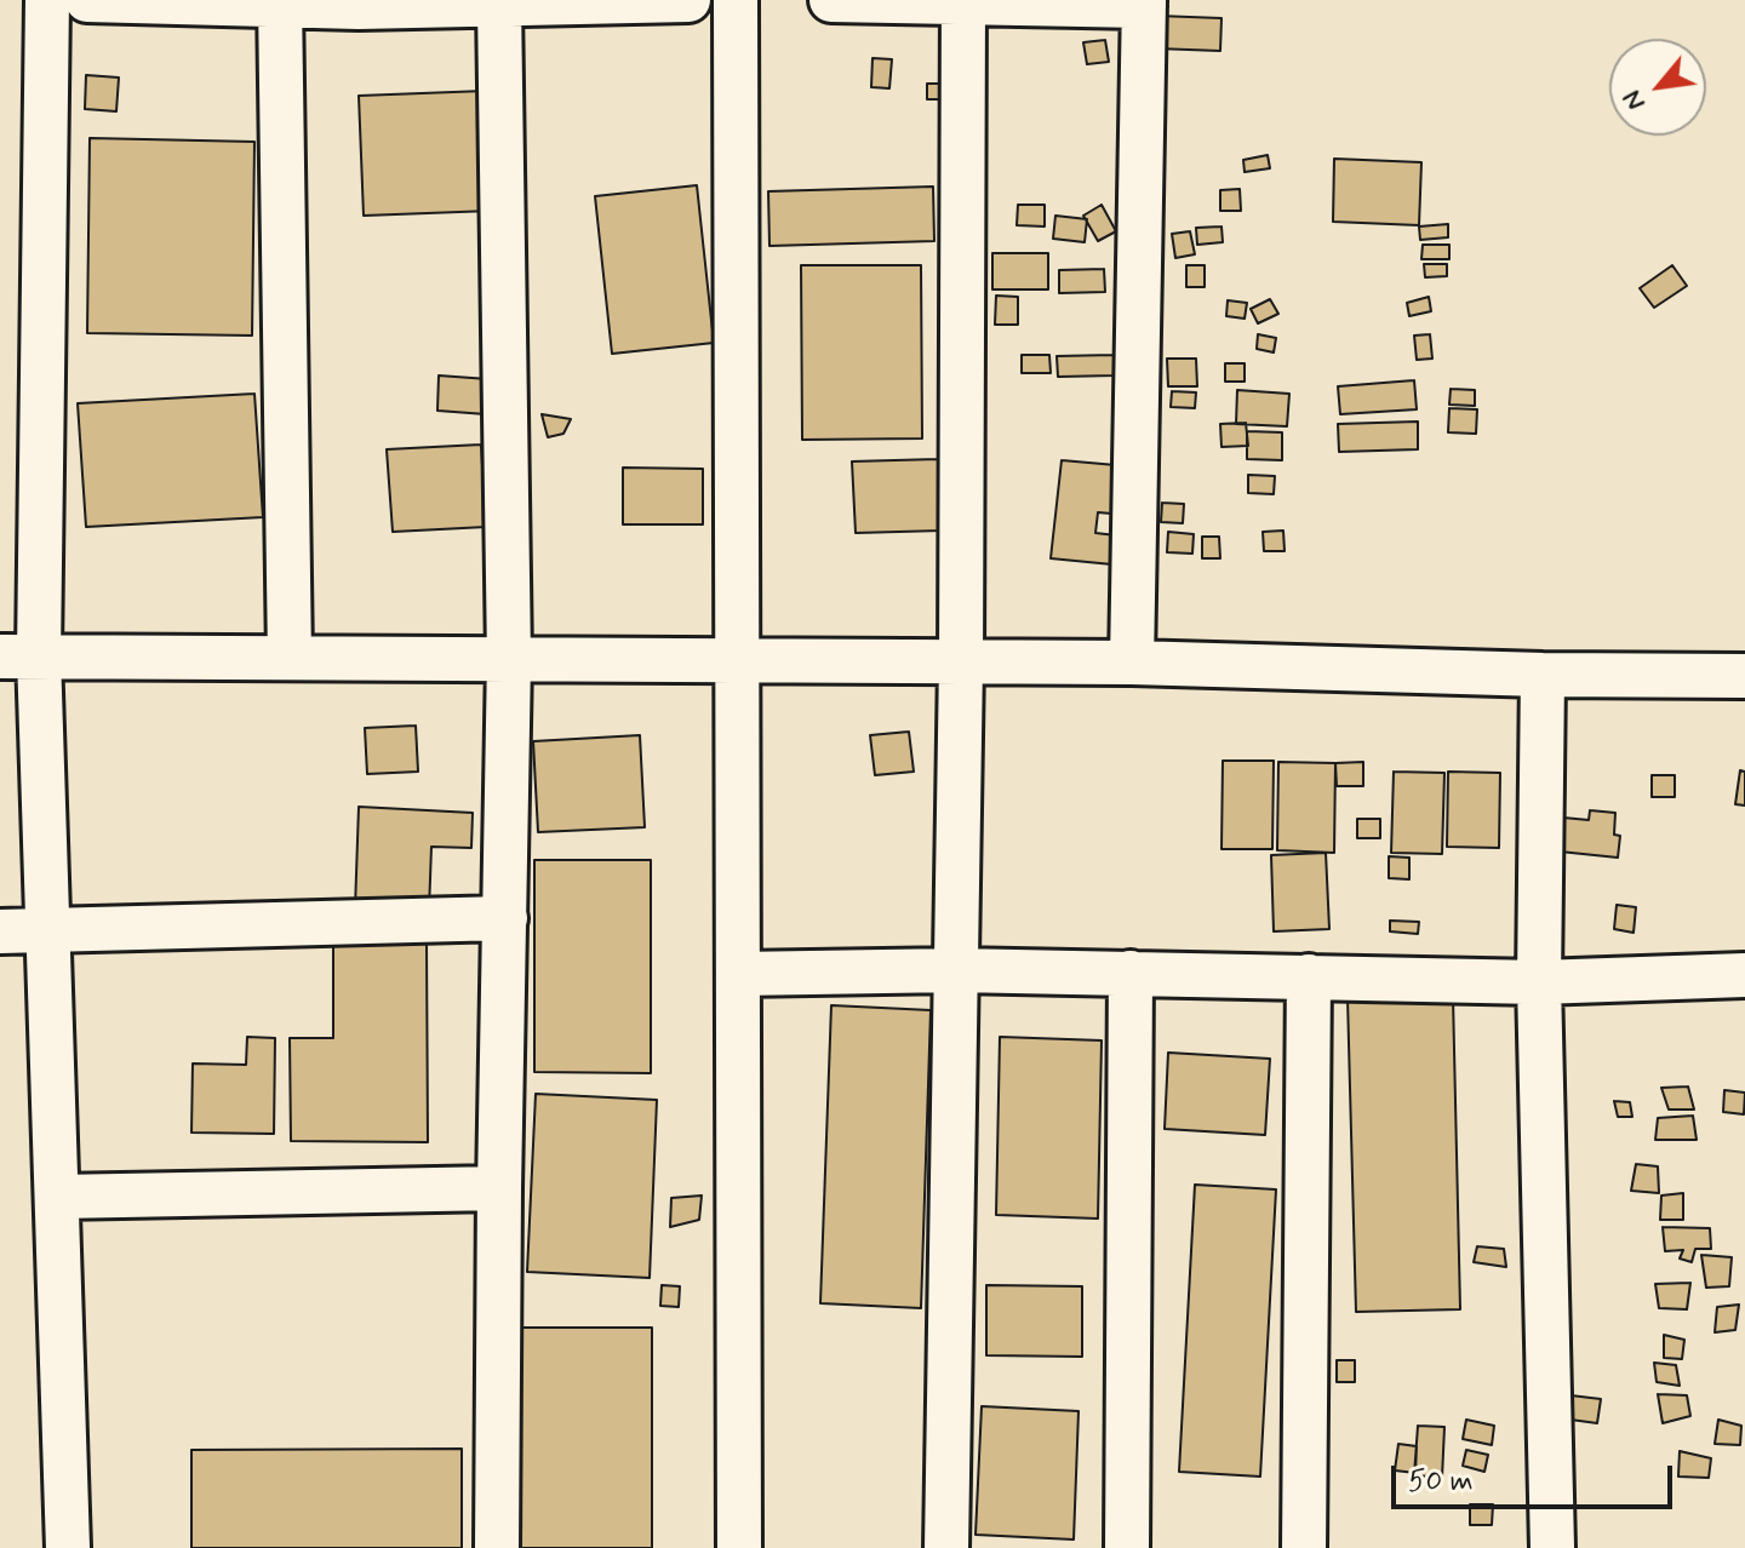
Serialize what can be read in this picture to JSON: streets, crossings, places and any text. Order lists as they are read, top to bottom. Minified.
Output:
{"scale_bar":"50 m","north":"bottom left"}
